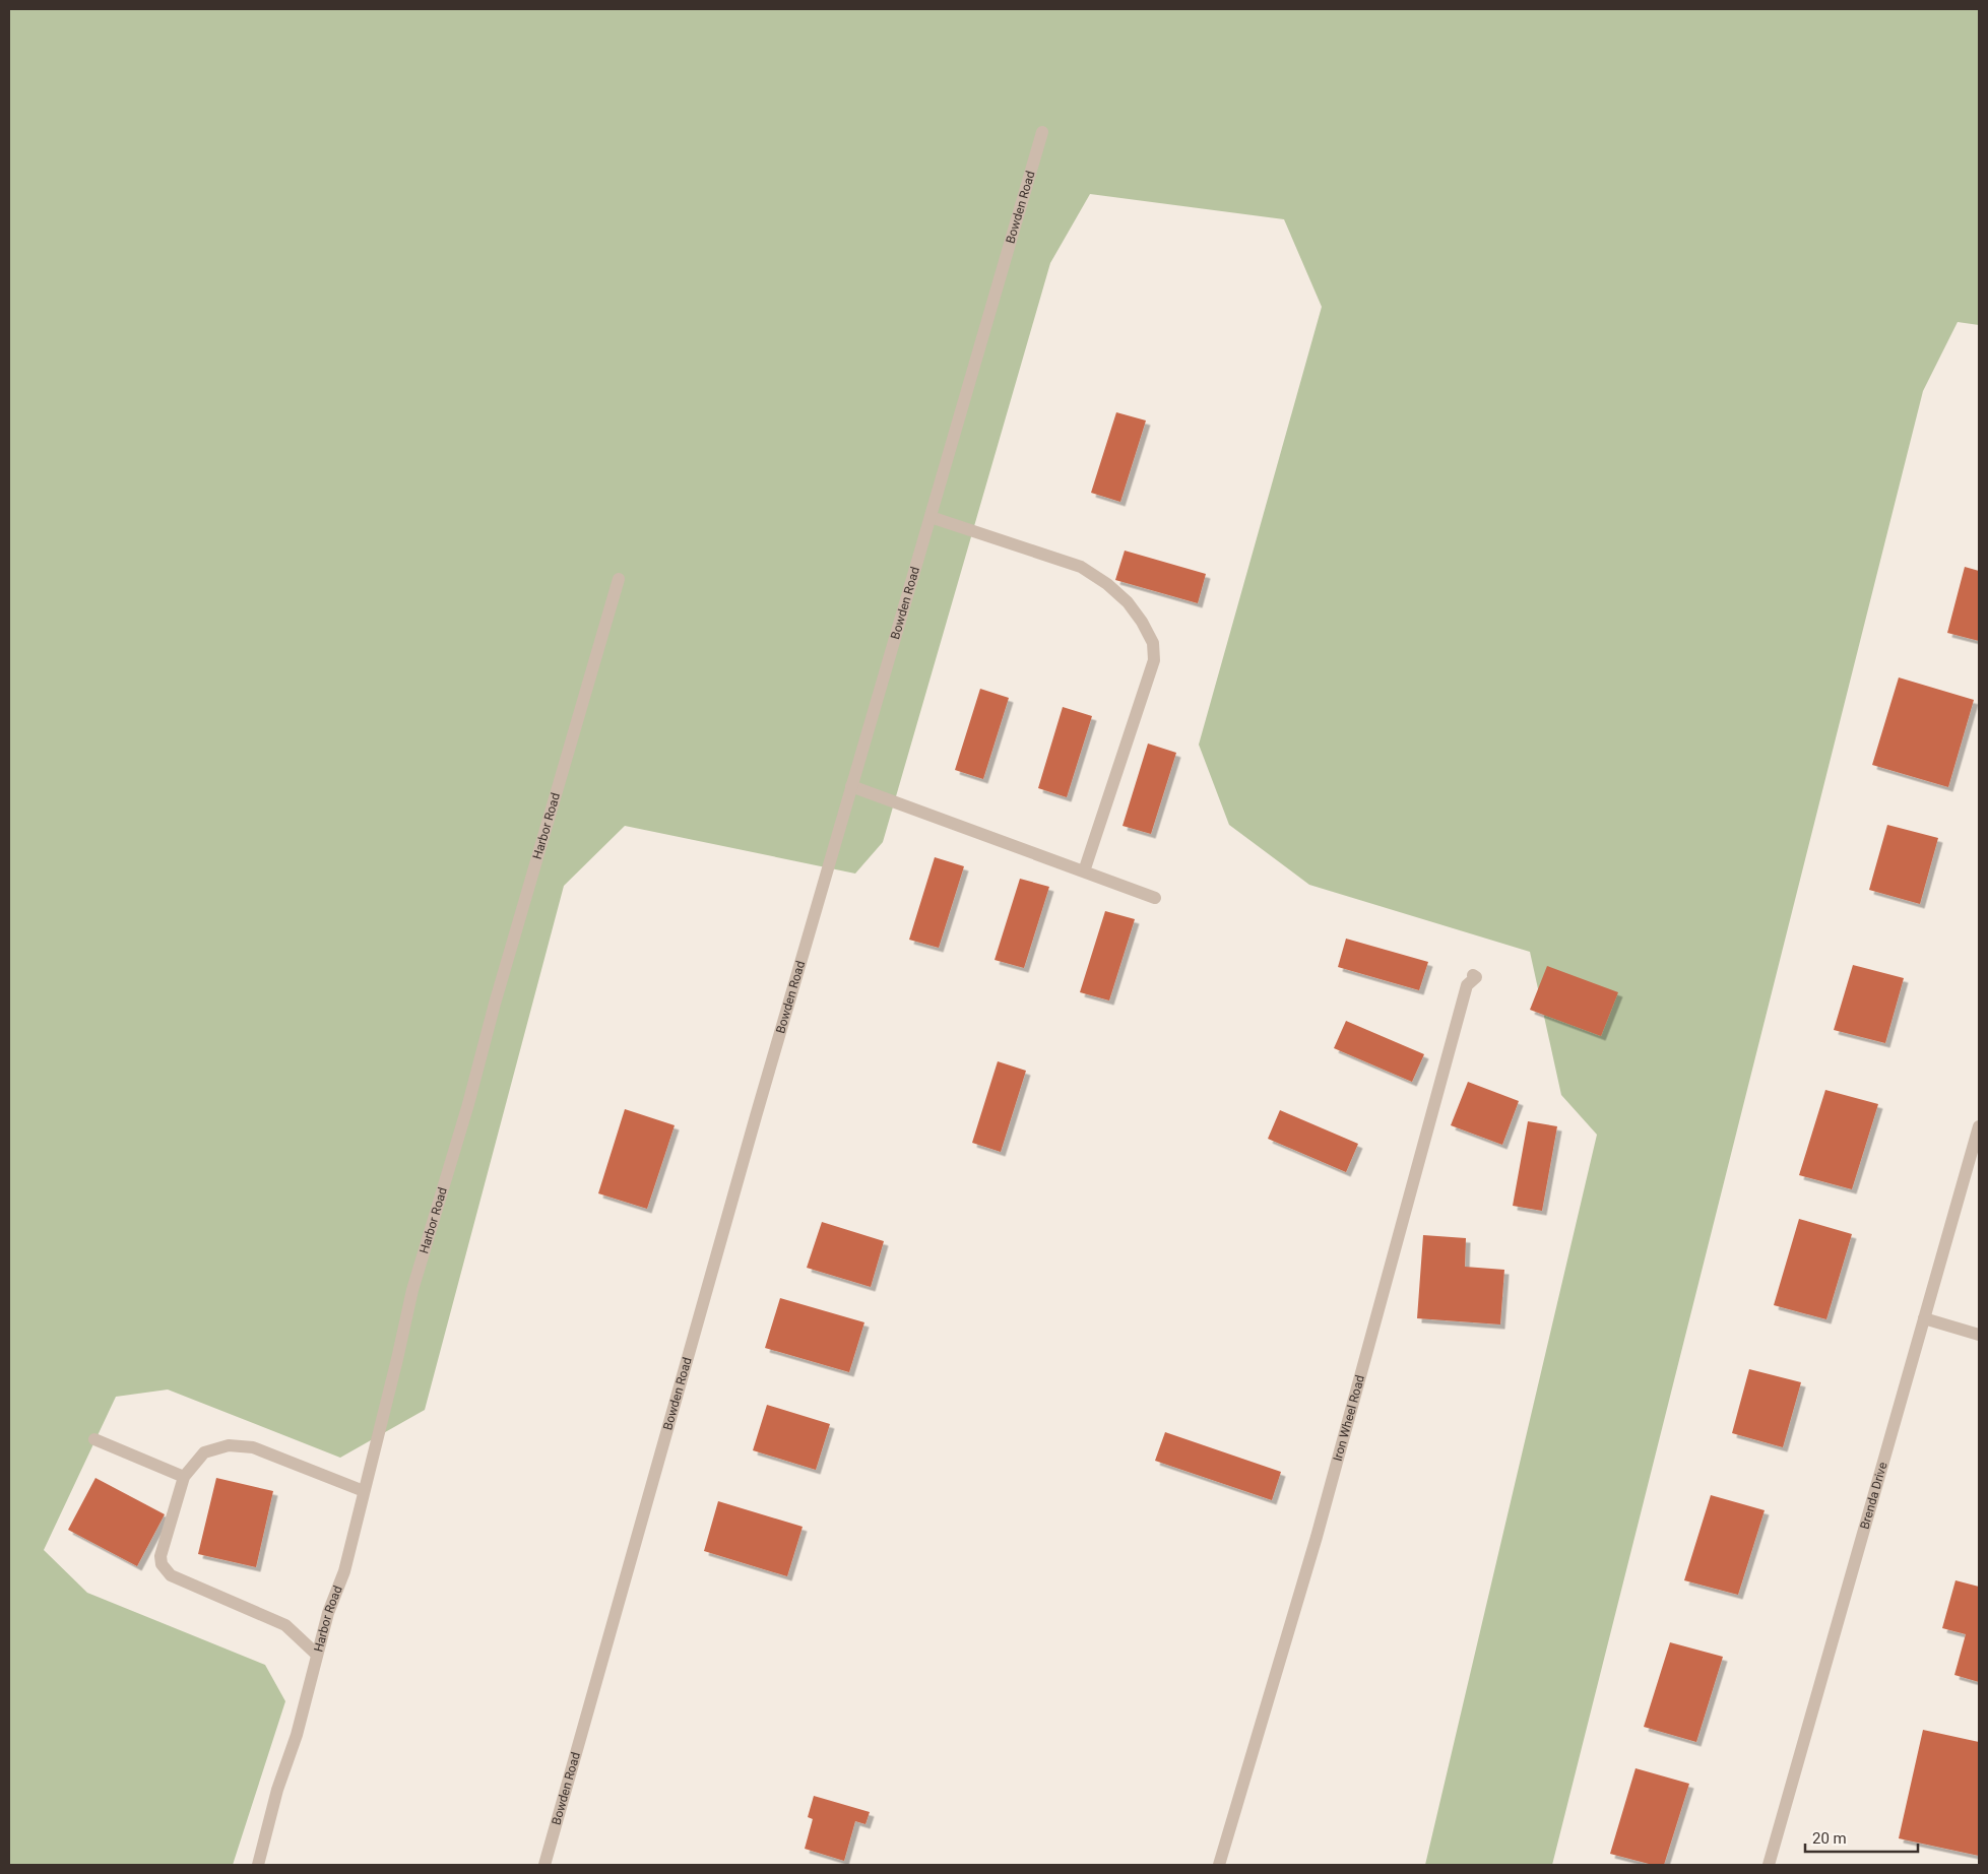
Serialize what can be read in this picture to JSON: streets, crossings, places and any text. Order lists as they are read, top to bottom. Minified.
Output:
{"streets":{"street":["Bowden Road","Harbor Road","Iron Wheel Road","Brenda Drive"]},"scale_bar":"20 m"}
